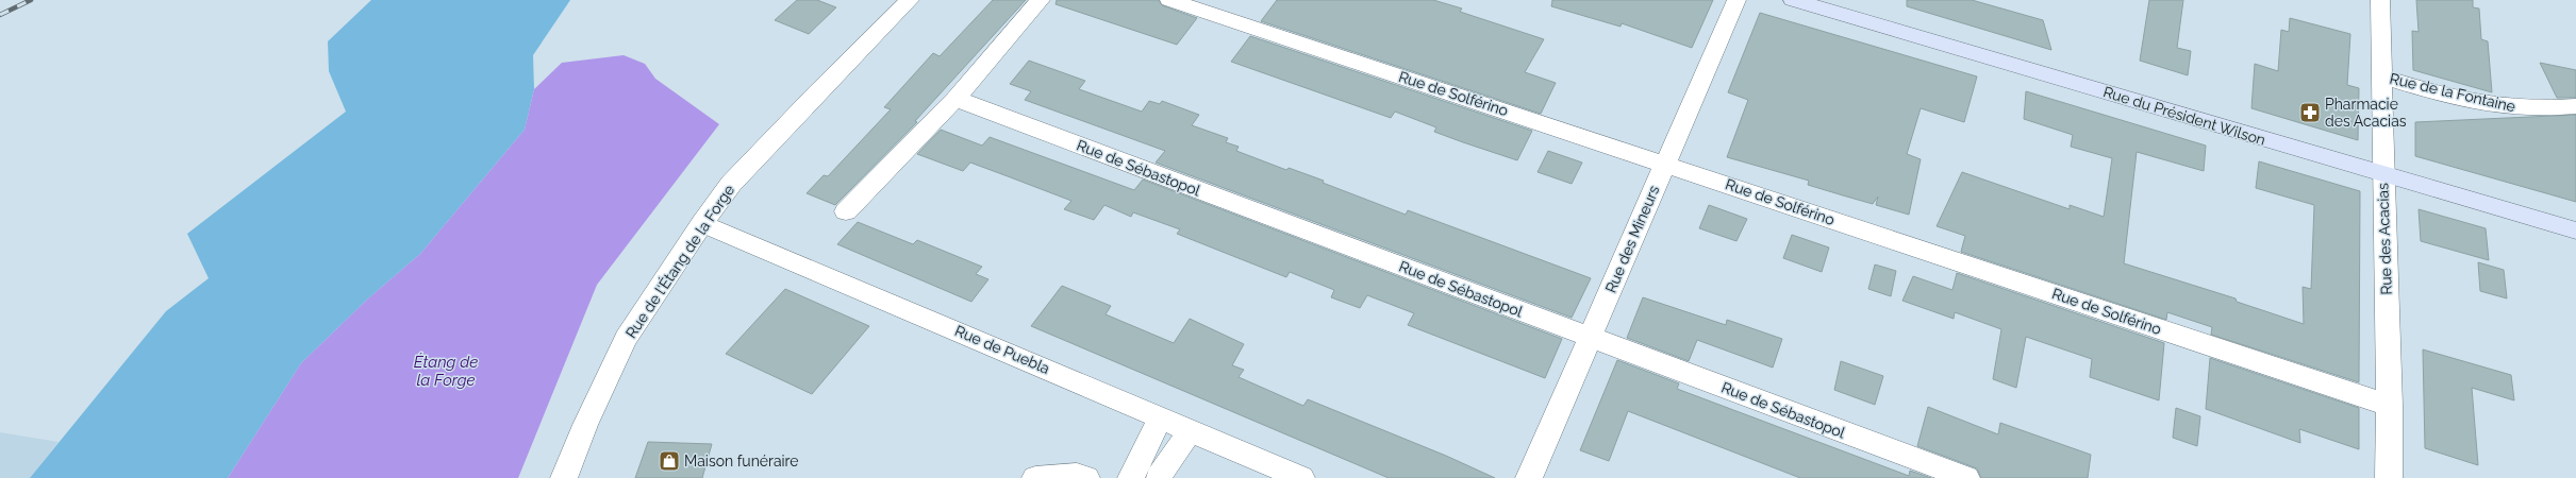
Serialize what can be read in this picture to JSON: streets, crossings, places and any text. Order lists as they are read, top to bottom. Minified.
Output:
{"streets":{"main road":["Rue du Président Wilson"],"street":["Rue de la Fontaine","Rue de Solférino","Rue de Sébastopol","Rue des Mineurs","Rue des Acacias","Rue de l'Étang de la Forge","Rue de Puebla"]},"crossings":[["Rue de la Fontaine","Rue des Acacias"],["Rue de Solférino","Rue des Mineurs"],["Rue de Solférino","Rue des Acacias"],["Rue du Président Wilson","Rue des Acacias"],["Rue de Sébastopol","Rue des Mineurs"],["Rue de l'Étang de la Forge","Rue de Puebla"]],"water":["Étang de la Forge"],"places":{"pharmacy":["Pharmacie des Acacias"],"shop":["Maison funéraire"]}}
